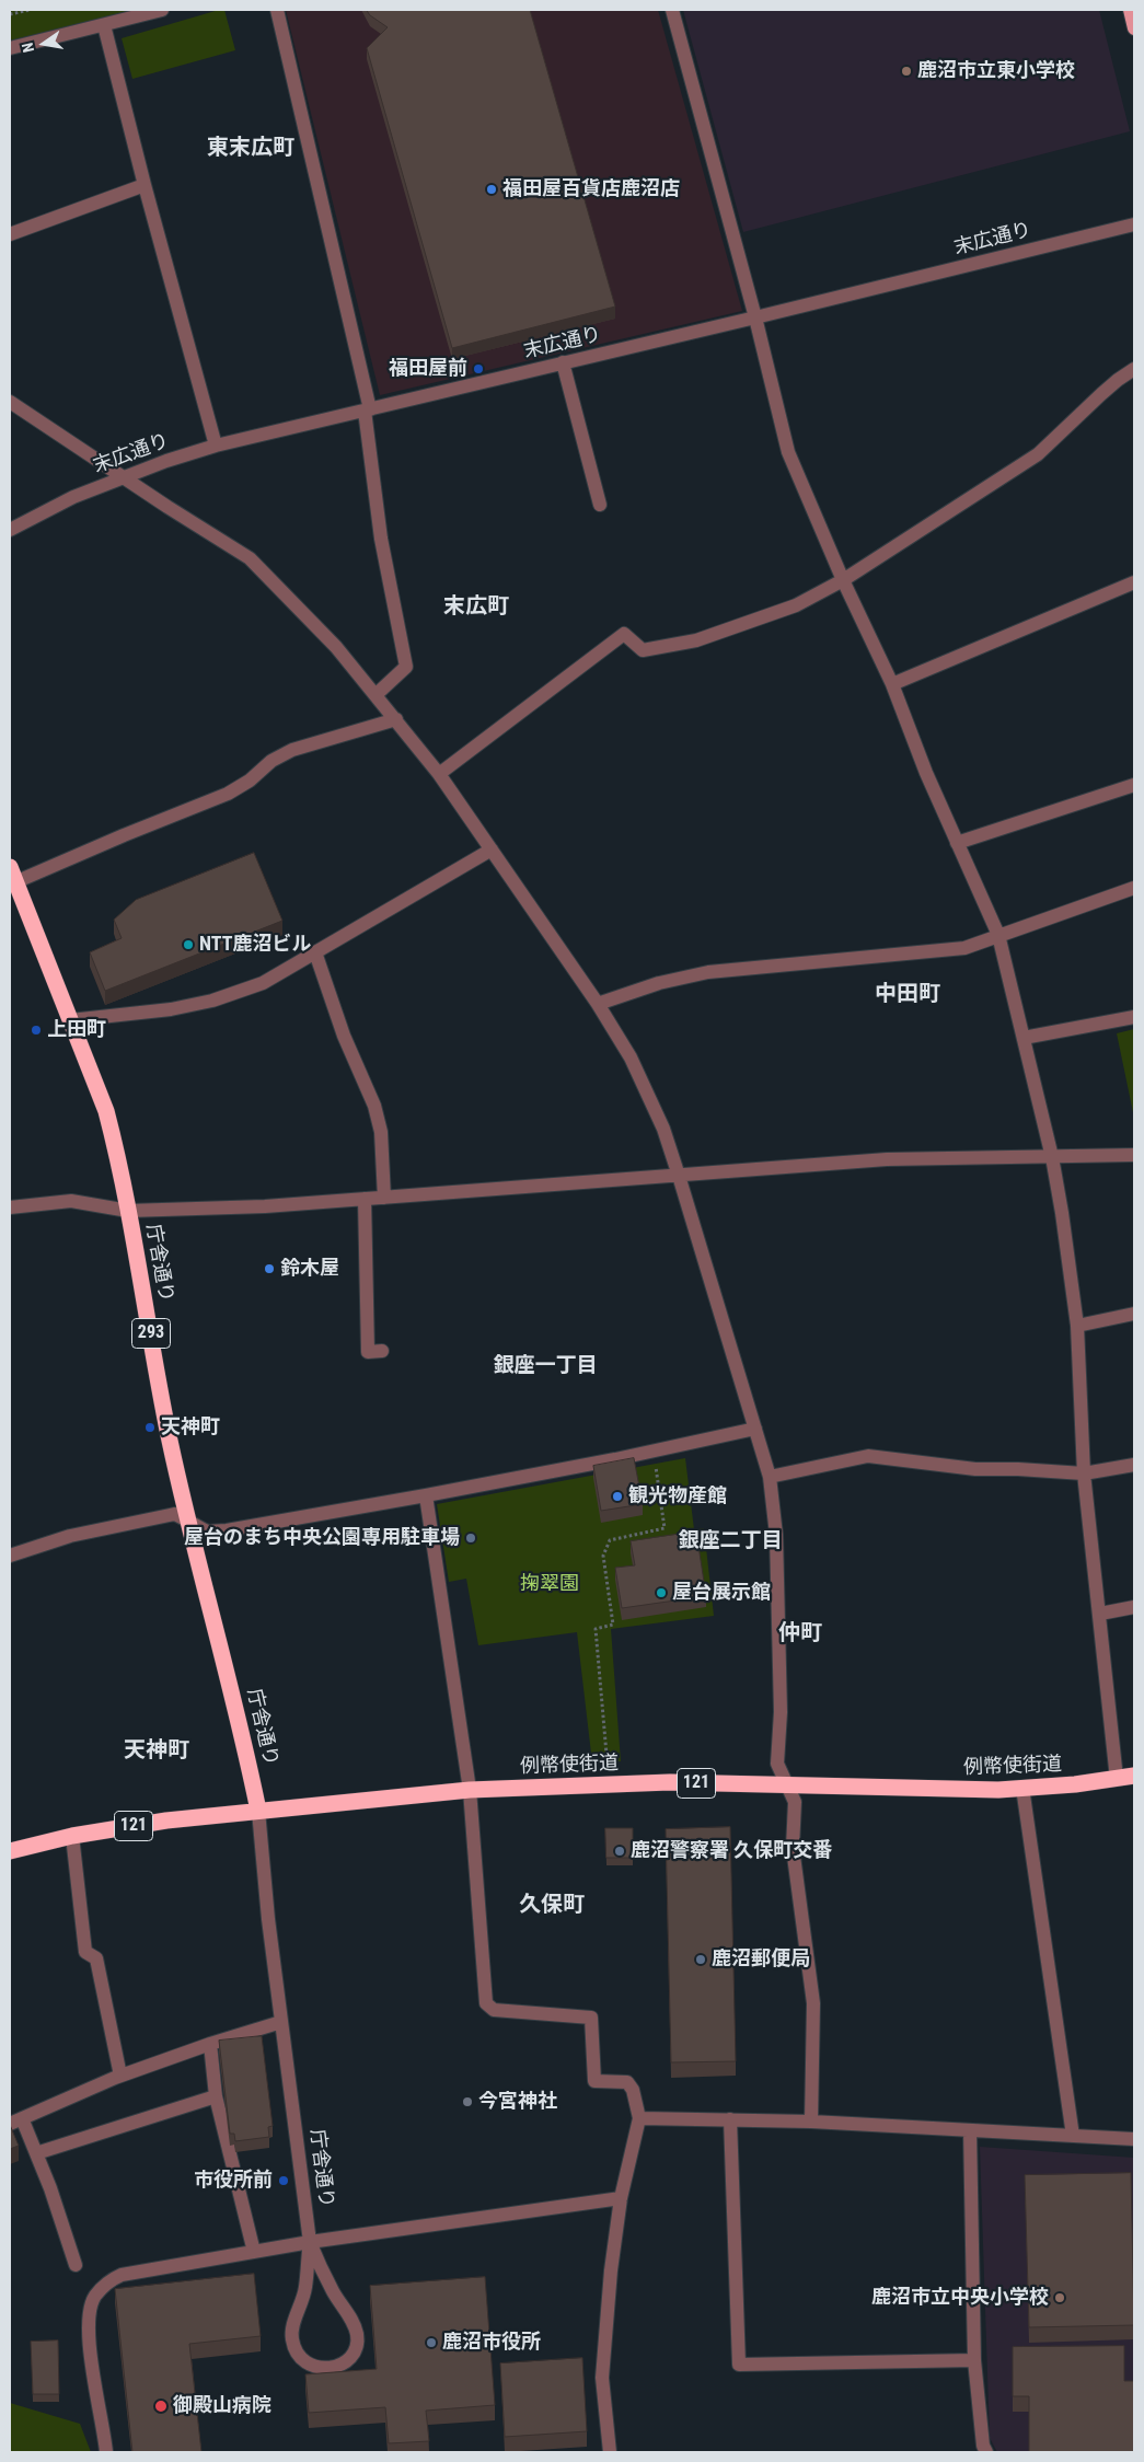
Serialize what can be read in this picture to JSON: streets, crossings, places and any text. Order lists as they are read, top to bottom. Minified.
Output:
{"streets":{"highway":["庁舎通り","293","例幣使街道","121"],"street":["末広通り"]},"crossings":[["庁舎通り","例幣使街道"]],"districts":["東末広町","末広町","中田町","銀座一丁目","銀座二丁目","仲町","天神町","久保町"],"parks":["掬翠園"],"places":["鹿沼市立東小学校","福田屋百貨店鹿沼店","福田屋前","NTT鹿沼ビル","上田町","鈴木屋","天神町","観光物産館","屋台のまち中央公園専用駐車場","屋台展示館","鹿沼警察署 久保町交番","鹿沼郵便局","今宮神社","市役所前","鹿沼市立中央小学校","鹿沼市役所","御殿山病院"],"north":"left"}
